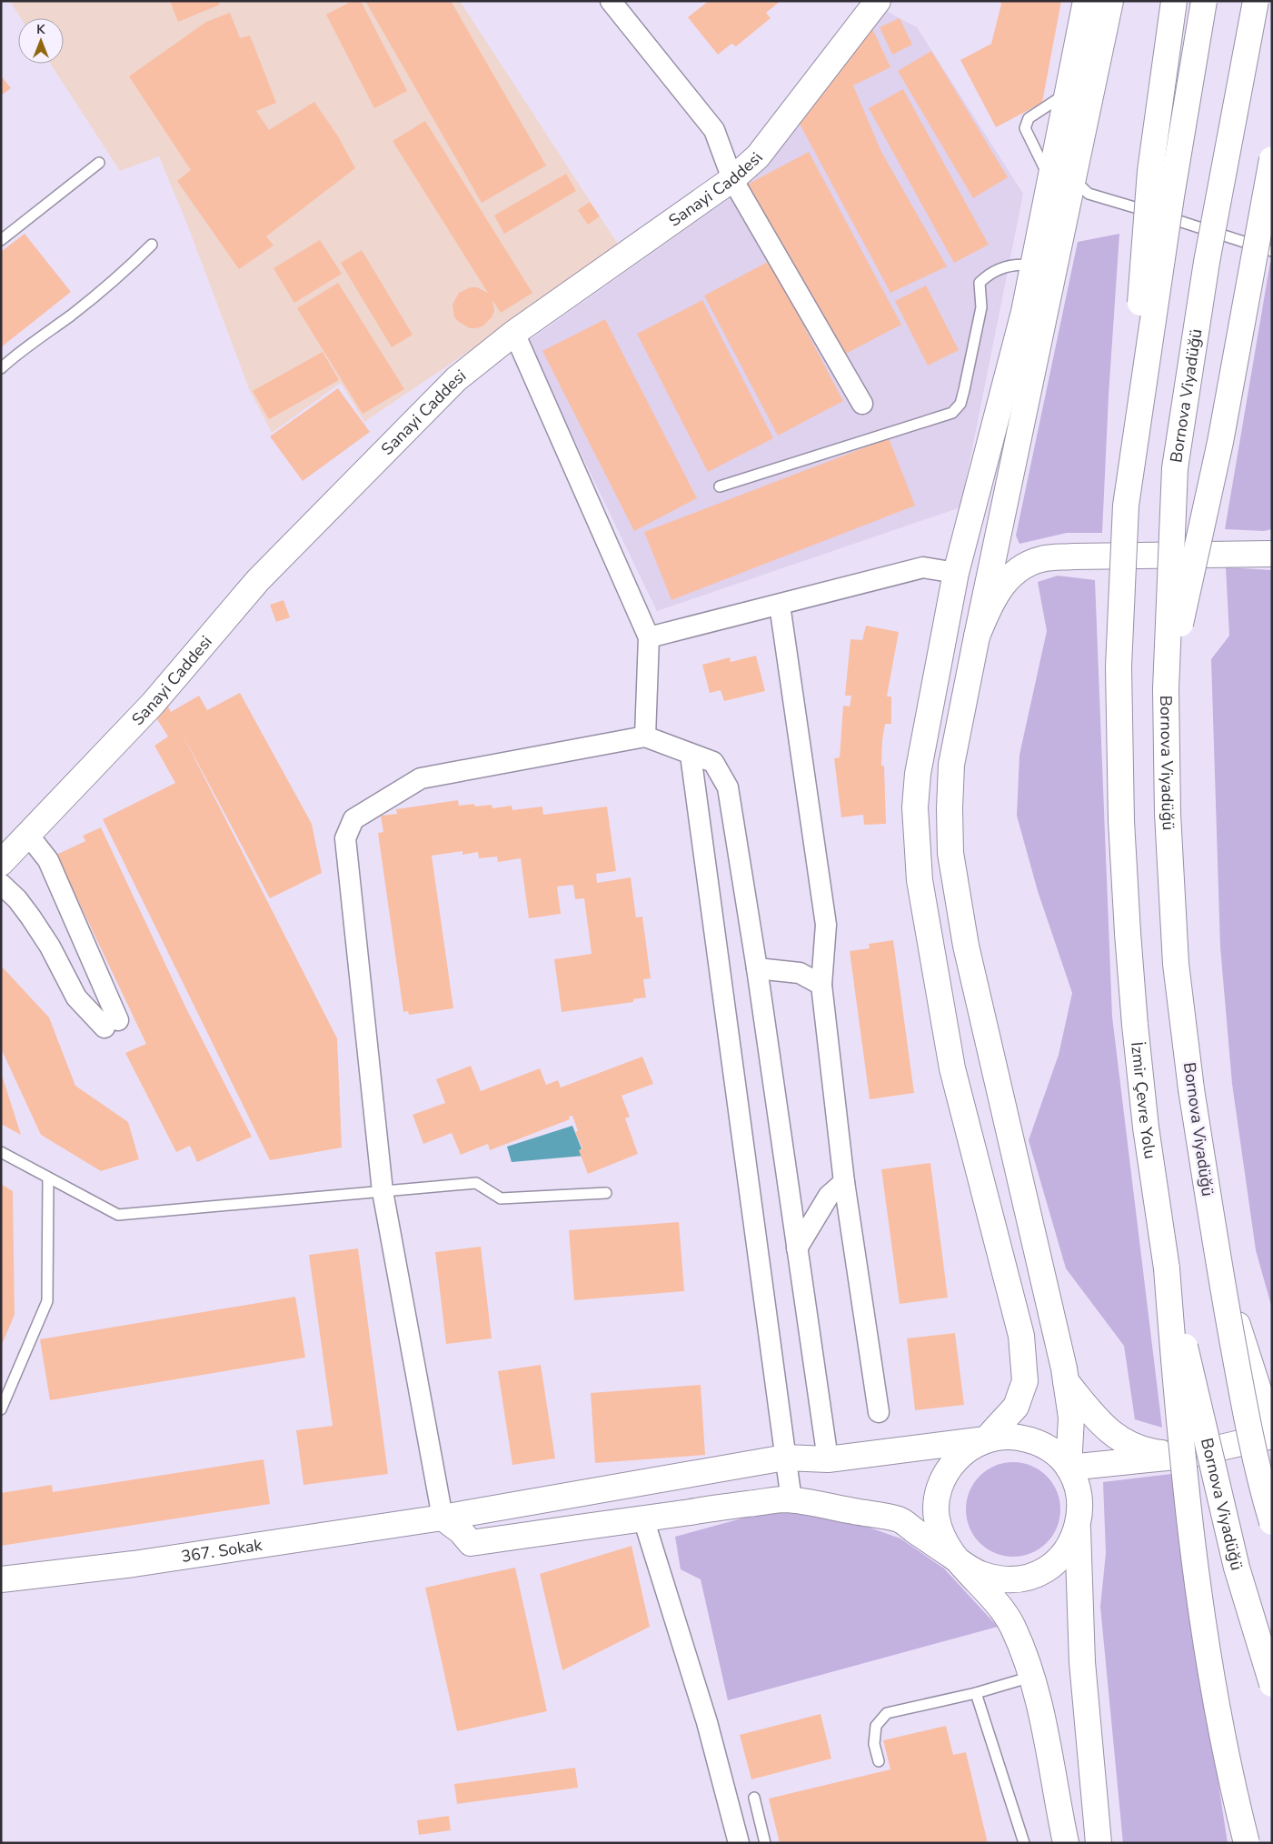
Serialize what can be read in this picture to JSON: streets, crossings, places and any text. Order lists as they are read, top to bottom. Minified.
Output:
{"streets":{"main road":["Sanayi Caddesi","Bornova Viyadüğü","İzmir Çevre Yolu","367. Sokak"]},"crossings":[["Bornova Viyadüğü","İzmir Çevre Yolu"]],"north":"top"}
